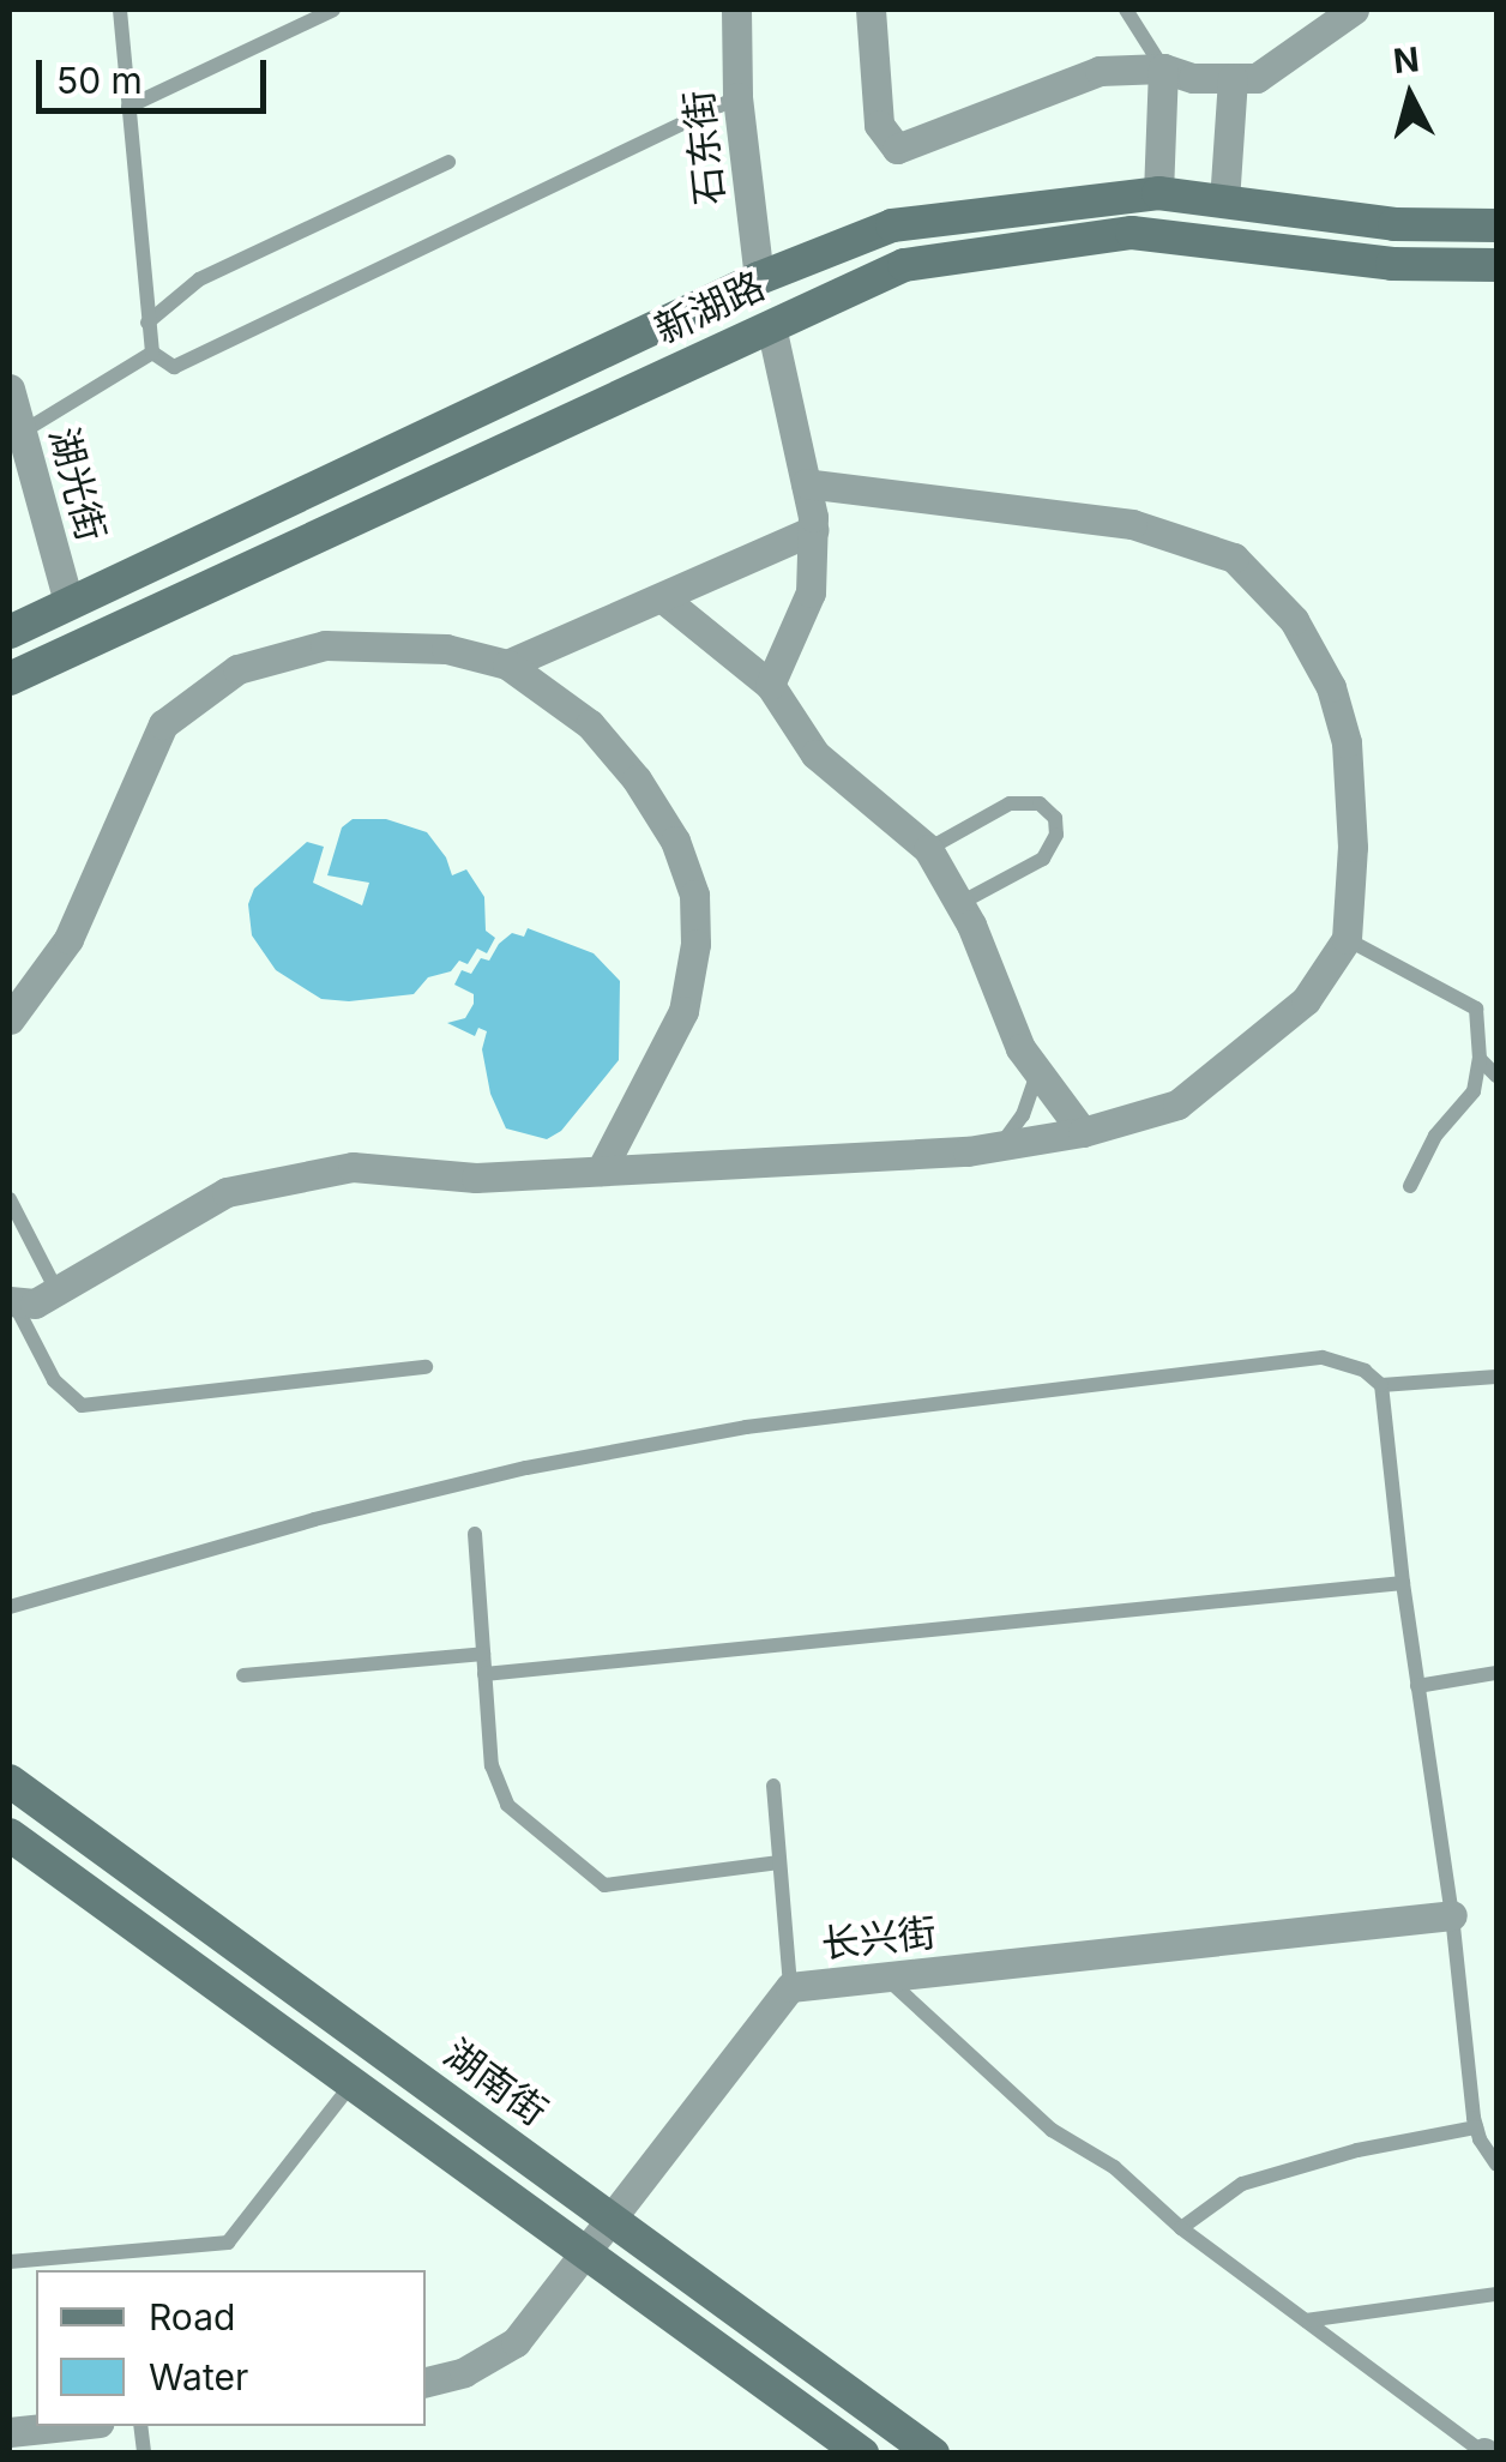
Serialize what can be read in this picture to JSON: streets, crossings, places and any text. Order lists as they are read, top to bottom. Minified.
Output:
{"streets":{"main road":["新湖路","湖南街"],"street":["石东街","湖光街","长兴街"]},"crossings":[["石东街","新湖路"],["新湖路","湖光街"],["长兴街","湖南街"]],"legend":["Road","Water"],"scale_bar":"50 m","north":"top"}
